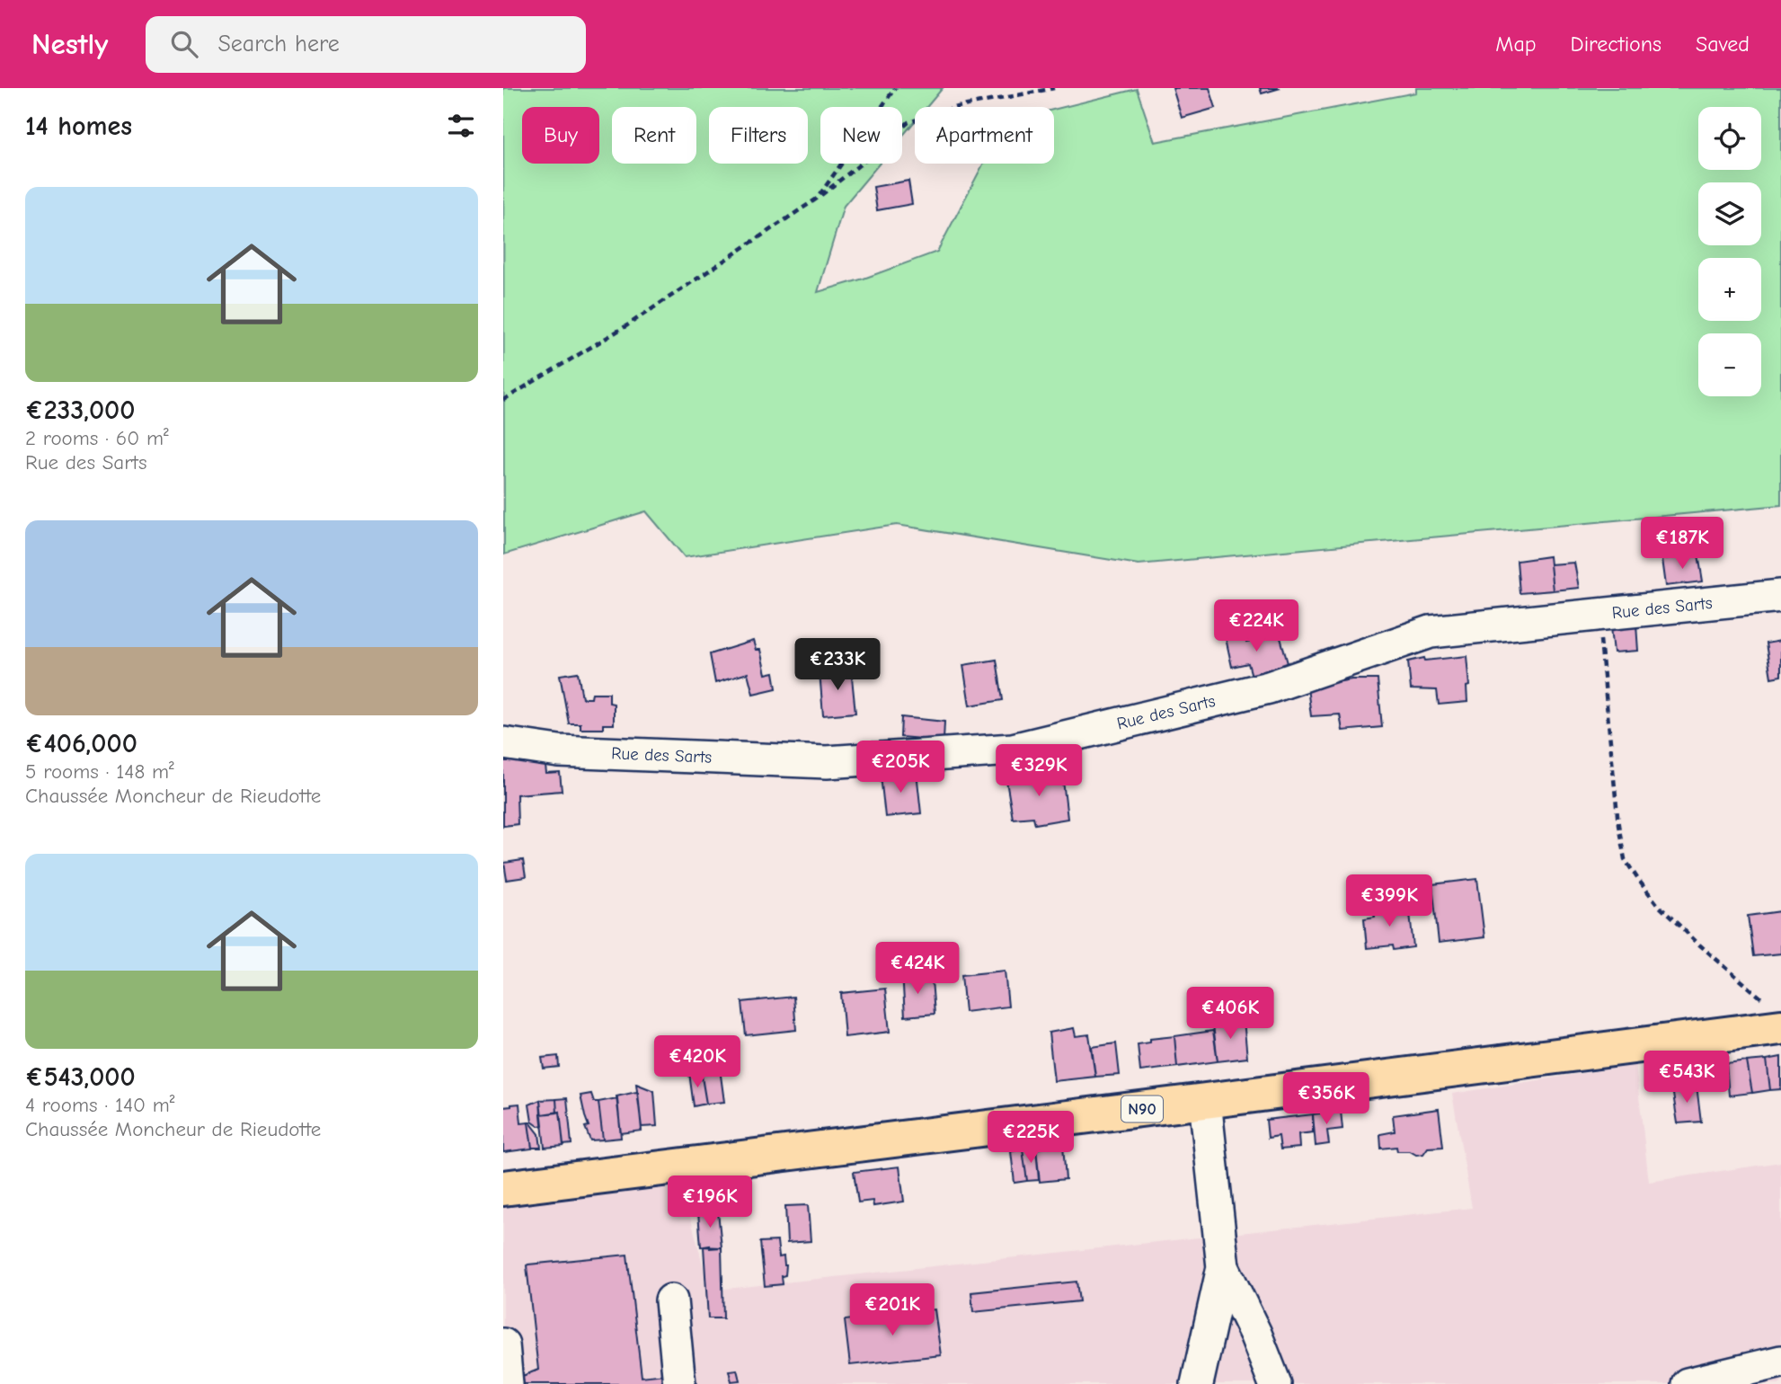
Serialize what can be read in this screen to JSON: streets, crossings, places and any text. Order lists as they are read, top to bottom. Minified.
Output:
{"streets":{"main road":["N90"],"street":["Rue des Sarts"]},"page":{"header":"Nestly","search":"Search here","nav":["Map","Directions","Saved"],"heading":"14 homes","map_buttons":["+","−"],"chip":["Buy","Rent","Filters","New","Apartment"],"list":[{"name":"€233,000","note":"2 rooms · 60 m² · Rue des Sarts"},{"name":"€406,000","note":"5 rooms · 148 m² · Chaussée Moncheur de Rieudotte"},{"name":"€543,000","note":"4 rooms · 140 m² · Chaussée Moncheur de Rieudotte"}],"price":["€187K","€224K","€233K","€205K","€329K","€399K","€424K","€406K","€420K","€543K","€356K","€225K","€196K","€201K"]}}
